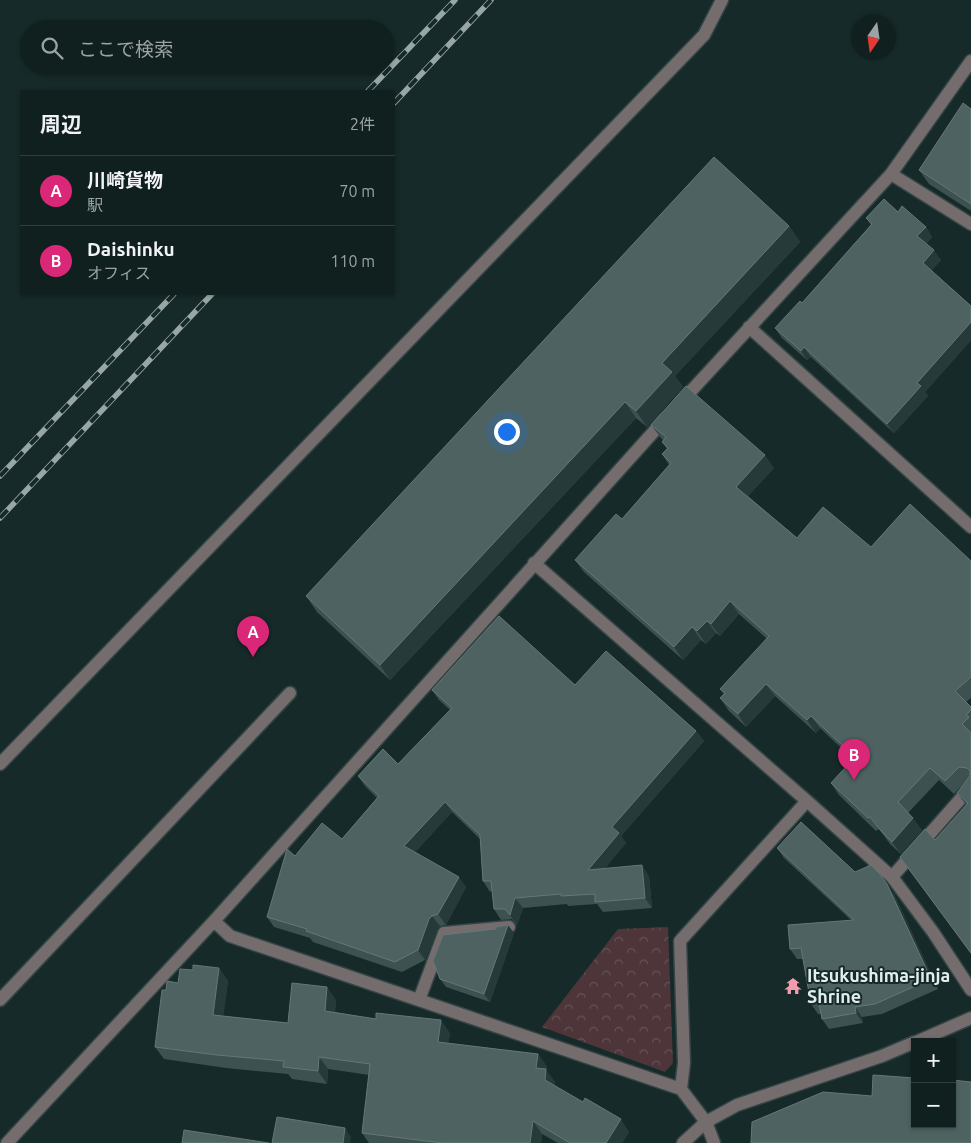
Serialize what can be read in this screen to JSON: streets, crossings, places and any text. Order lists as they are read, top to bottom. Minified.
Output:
{"places":{"temple":["Itsukushima-jinja Shrine"]},"north":"bottom","page":{"search":"ここで検索","heading":["周辺","2件"],"list":[{"mark":"A","name":"川崎貨物","note":"駅","value":"70 m"},{"mark":"B","name":"Daishinku","note":"オフィス","value":"110 m"}],"pins":["A","B"],"map_buttons":["+","−"]}}
